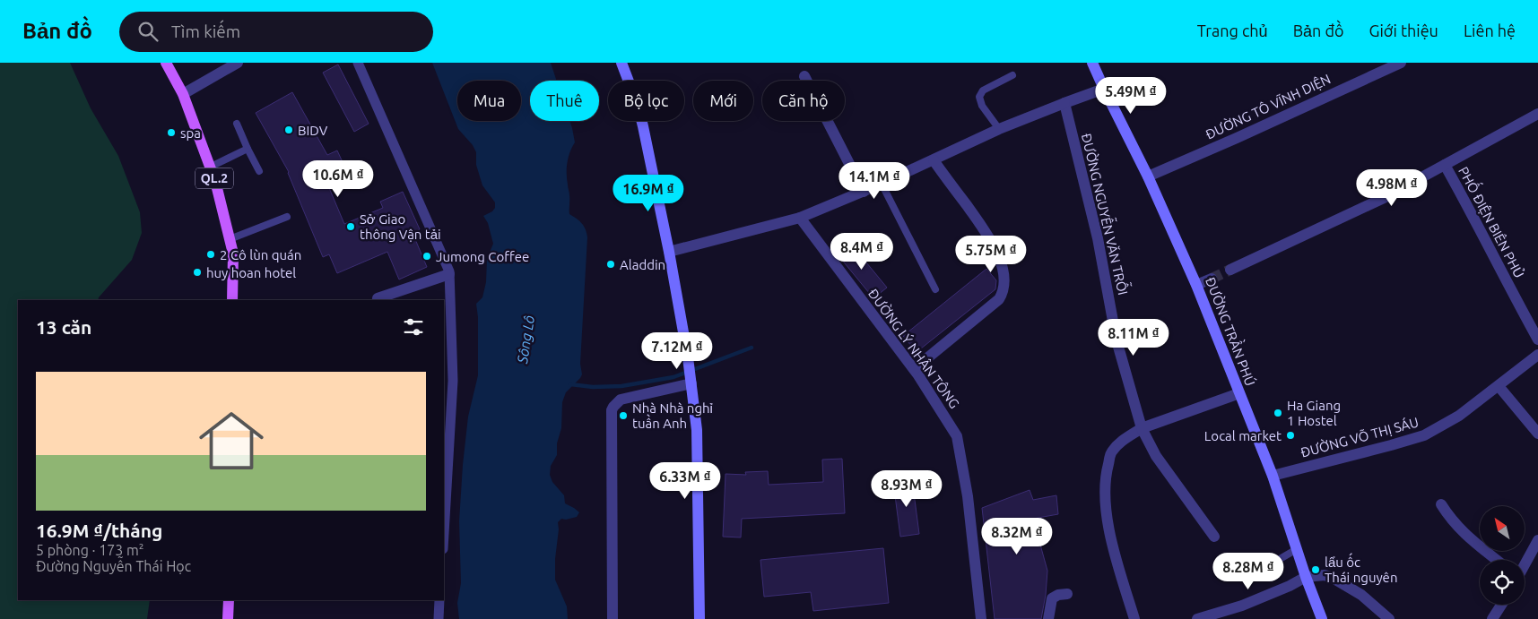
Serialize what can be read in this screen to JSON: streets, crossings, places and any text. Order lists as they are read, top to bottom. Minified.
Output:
{"streets":{"main road":["QL.2","ĐƯỜNG TRẦN PHÚ"],"street":["ĐƯỜNG TÔ VĨNH DIỆN","ĐƯỜNG NGUYỄN VĂN TRỖI","PHỐ ĐIỆN BIÊN PHỦ","ĐƯỜNG LÝ NHÂN TÔNG","ĐƯỜNG VÕ THỊ SÁU"]},"crossings":[["ĐƯỜNG TÔ VĨNH DIỆN","ĐƯỜNG TRẦN PHÚ"],["ĐƯỜNG TRẦN PHÚ","ĐƯỜNG VÕ THỊ SÁU"]],"water":["Sông Lô"],"places":["BIDV","spa","Sở Giao thông Vận tải","2 Cô lùn quán","Jumong Coffee","Aladdin","huy hoan hotel","Ha Giang 1 Hostel","Nhà Nhà nghỉ tuần Anh","Local market","lẩu ốc Thái nguyên"],"north":"top left","page":{"header":"Bản đồ","search":"Tìm kiếm","nav":["Trang chủ","Bản đồ","Giới thiệu","Liên hệ"],"price":["5.49M ₫","10.6M ₫","14.1M ₫","4.98M ₫","16.9M ₫","8.4M ₫","5.75M ₫","8.11M ₫","7.12M ₫","6.33M ₫","8.93M ₫","8.32M ₫","8.28M ₫"],"chip":["Mua","Thuê","Bộ lọc","Mới","Căn hộ"],"heading":"13 căn","list":[{"name":"16.9M ₫/tháng","note":"5 phòng · 173 m² · Đường Nguyễn Thái Học"}]}}
